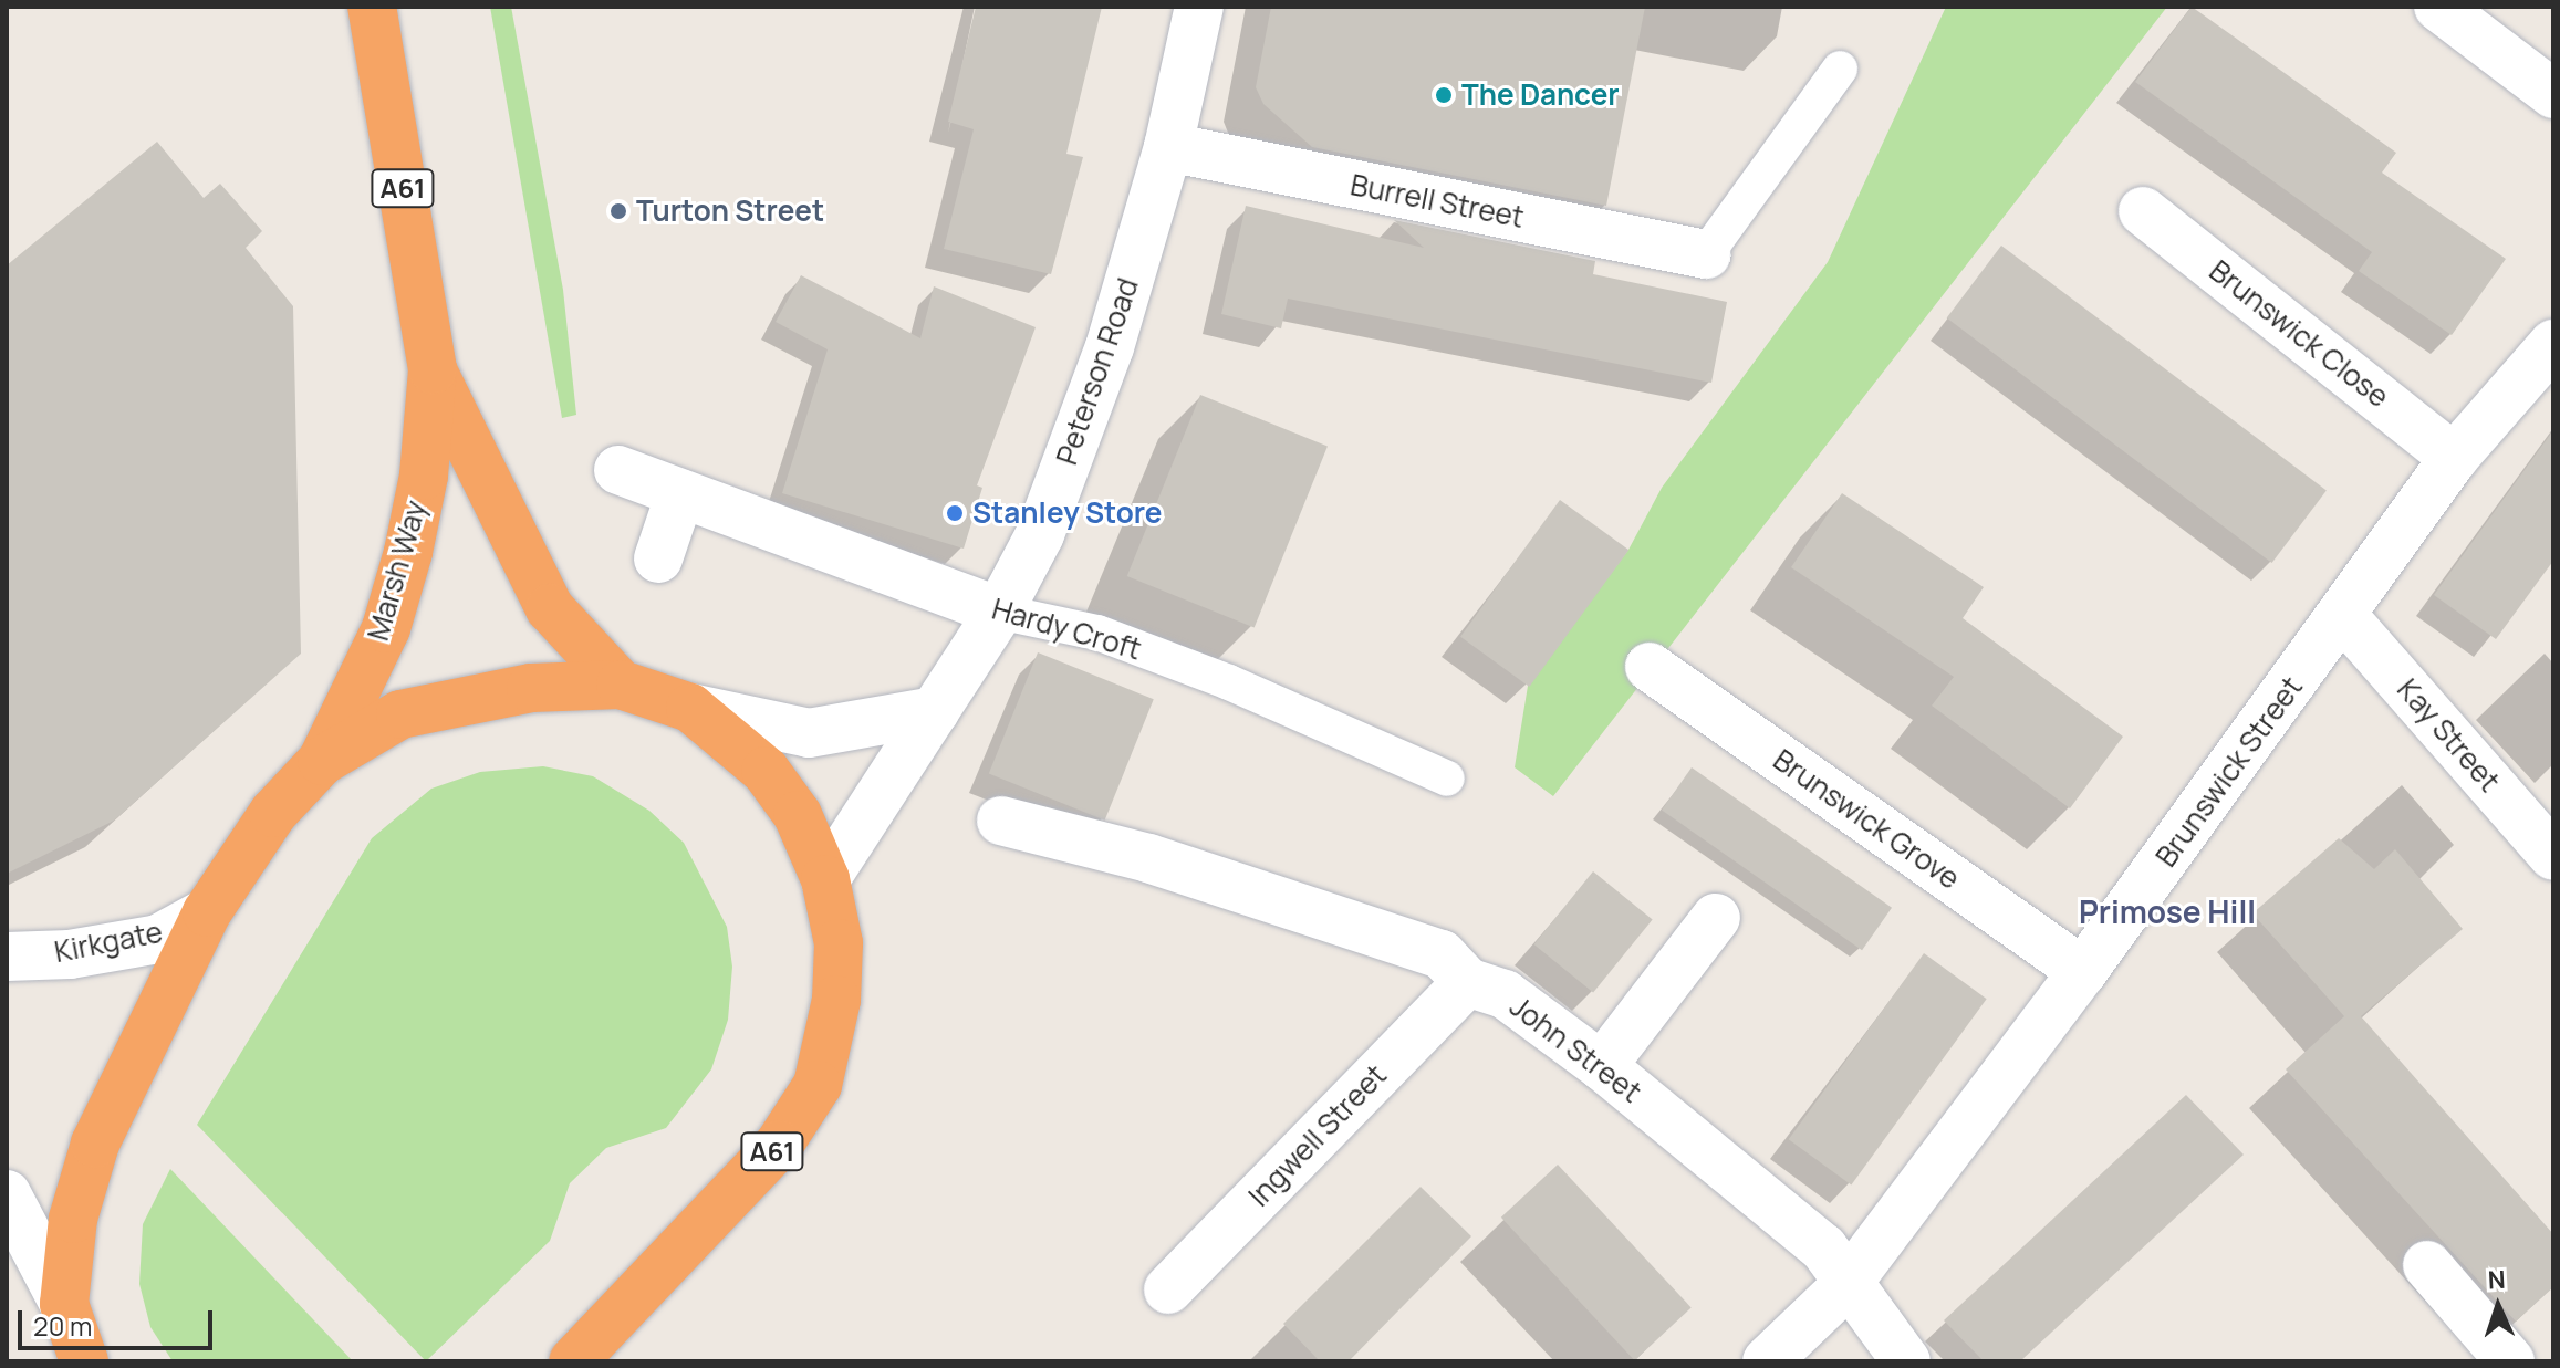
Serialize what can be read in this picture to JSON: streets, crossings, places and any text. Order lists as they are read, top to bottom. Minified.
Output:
{"streets":{"highway":["A61","Marsh Way"],"street":["Burrell Street","Brunswick Close","Peterson Road","Hardy Croft","Kay Street","Brunswick Street","Brunswick Grove","Kirkgate","John Street","Ingwell Street"]},"crossings":[["A61","Peterson Road"],["A61","Marsh Way"],["A61","Kirkgate"],["Burrell Street","Peterson Road"],["Brunswick Close","Brunswick Street"],["Peterson Road","Hardy Croft"],["Kay Street","Brunswick Street"],["Brunswick Street","Brunswick Grove"],["Brunswick Street","John Street"],["John Street","Ingwell Street"]],"districts":["Primose Hill"],"places":["The Dancer","Turton Street","Stanley Store"],"scale_bar":"20 m","north":"top"}
